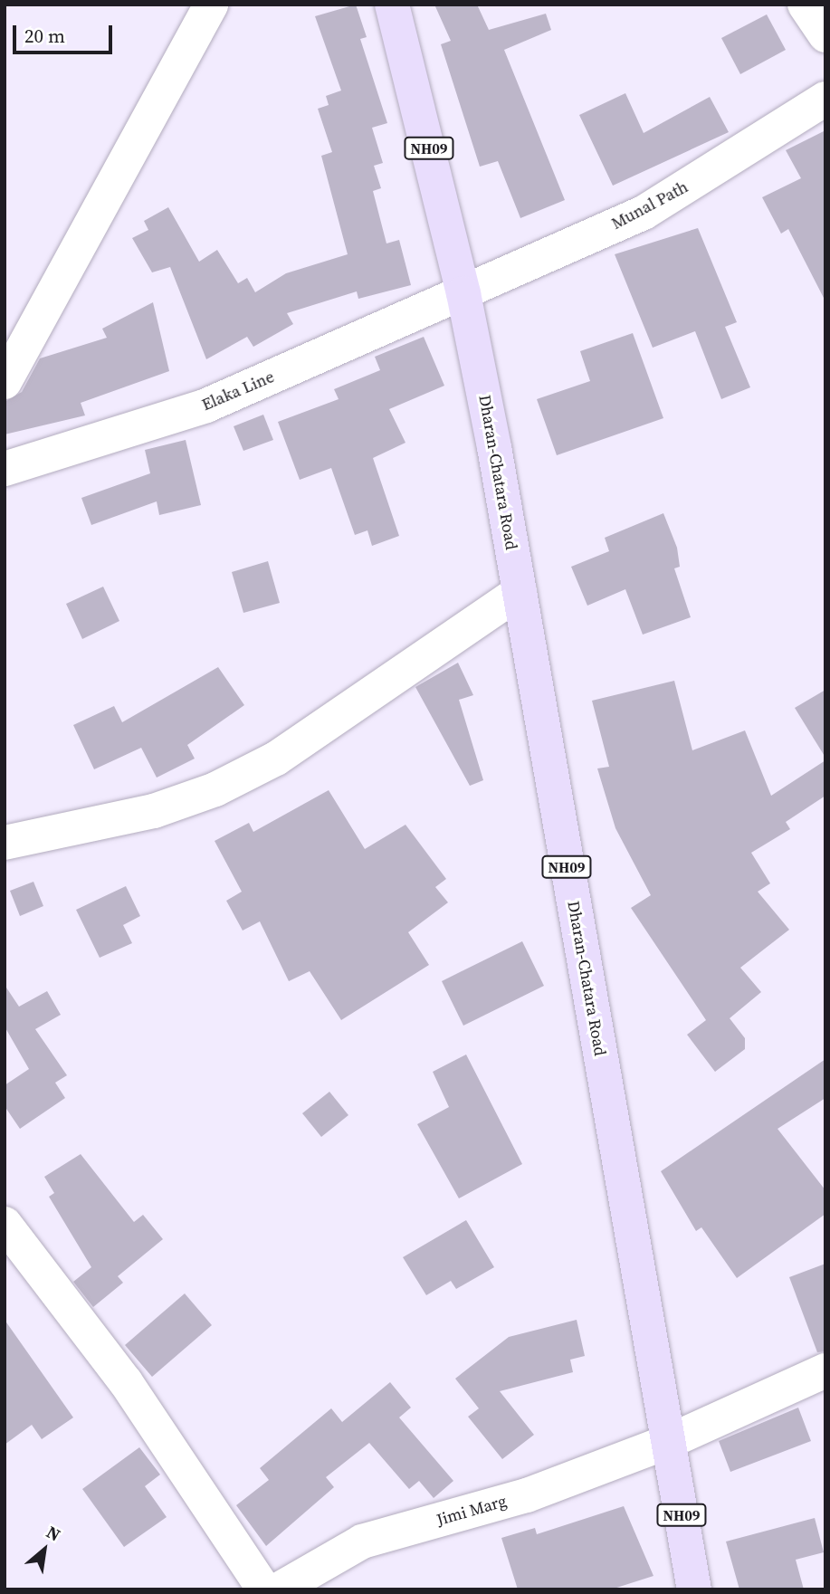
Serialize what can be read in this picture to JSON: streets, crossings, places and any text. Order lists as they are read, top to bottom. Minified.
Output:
{"streets":{"main road":["NH09","Dharan-Chatara Road"],"street":["Munal Path","Elaka Line","Jimi Marg"]},"crossings":[["NH09","Munal Path"],["NH09","Elaka Line"],["NH09","Dharan-Chatara Road"],["Munal Path","Elaka Line"],["Munal Path","Dharan-Chatara Road"],["Elaka Line","Dharan-Chatara Road"],["Dharan-Chatara Road","Jimi Marg"]],"scale_bar":"20 m","north":"top right"}
